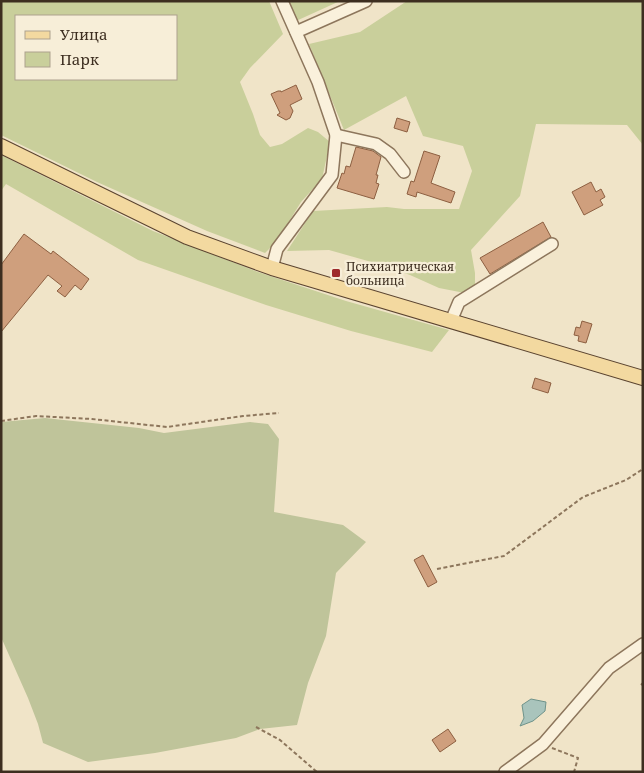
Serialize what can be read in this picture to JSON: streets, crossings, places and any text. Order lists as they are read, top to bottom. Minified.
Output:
{"places":{"transit":["Психиатрическая больница"]},"legend":["Улица","Парк"]}
